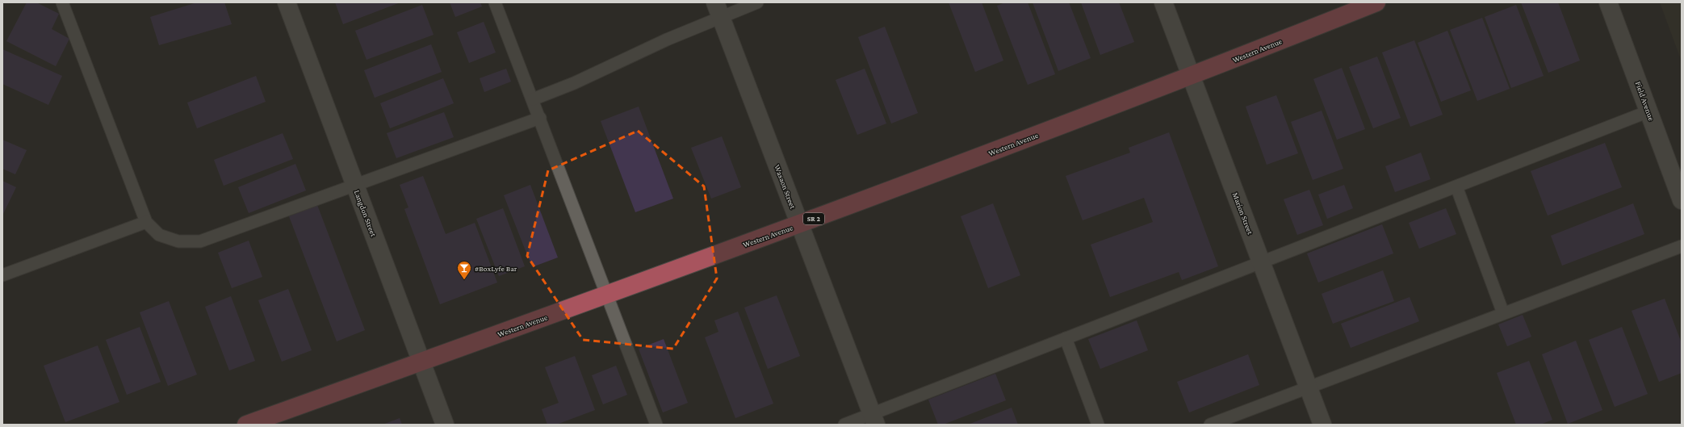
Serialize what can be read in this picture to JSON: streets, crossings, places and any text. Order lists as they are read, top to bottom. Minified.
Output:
{"streets":{"main road":["Western Avenue","SR 2"],"street":["Field Avenue","Wasaon Street","Langdon Street","Marion Street"]},"crossings":[["Western Avenue","Wasaon Street"],["Western Avenue","Langdon Street"],["Western Avenue","Marion Street"]],"places":{"bar":["#BoxLyfe Bar"]}}
